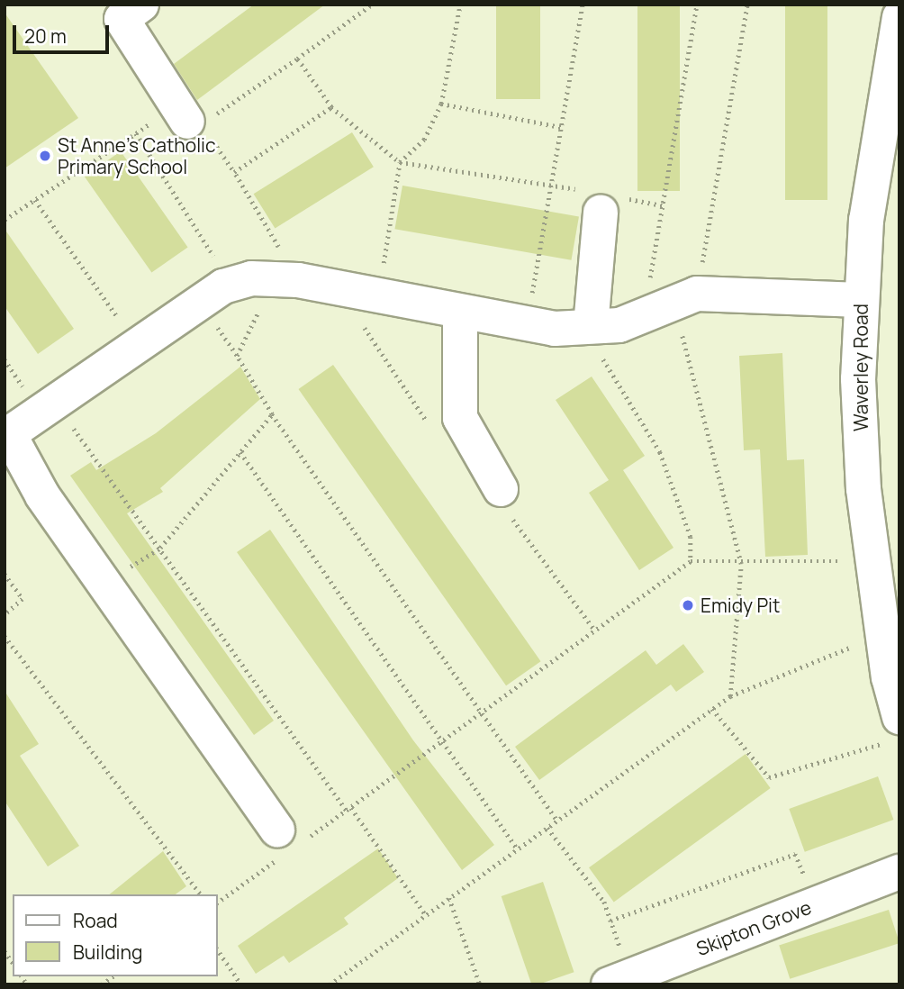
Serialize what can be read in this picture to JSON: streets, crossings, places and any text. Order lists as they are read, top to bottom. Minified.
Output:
{"streets":{"street":["Waverley Road","Skipton Grove"]},"places":["St Anne's Catholic Primary School","Emidy Pit"],"legend":["Road","Building"],"scale_bar":"20 m"}
